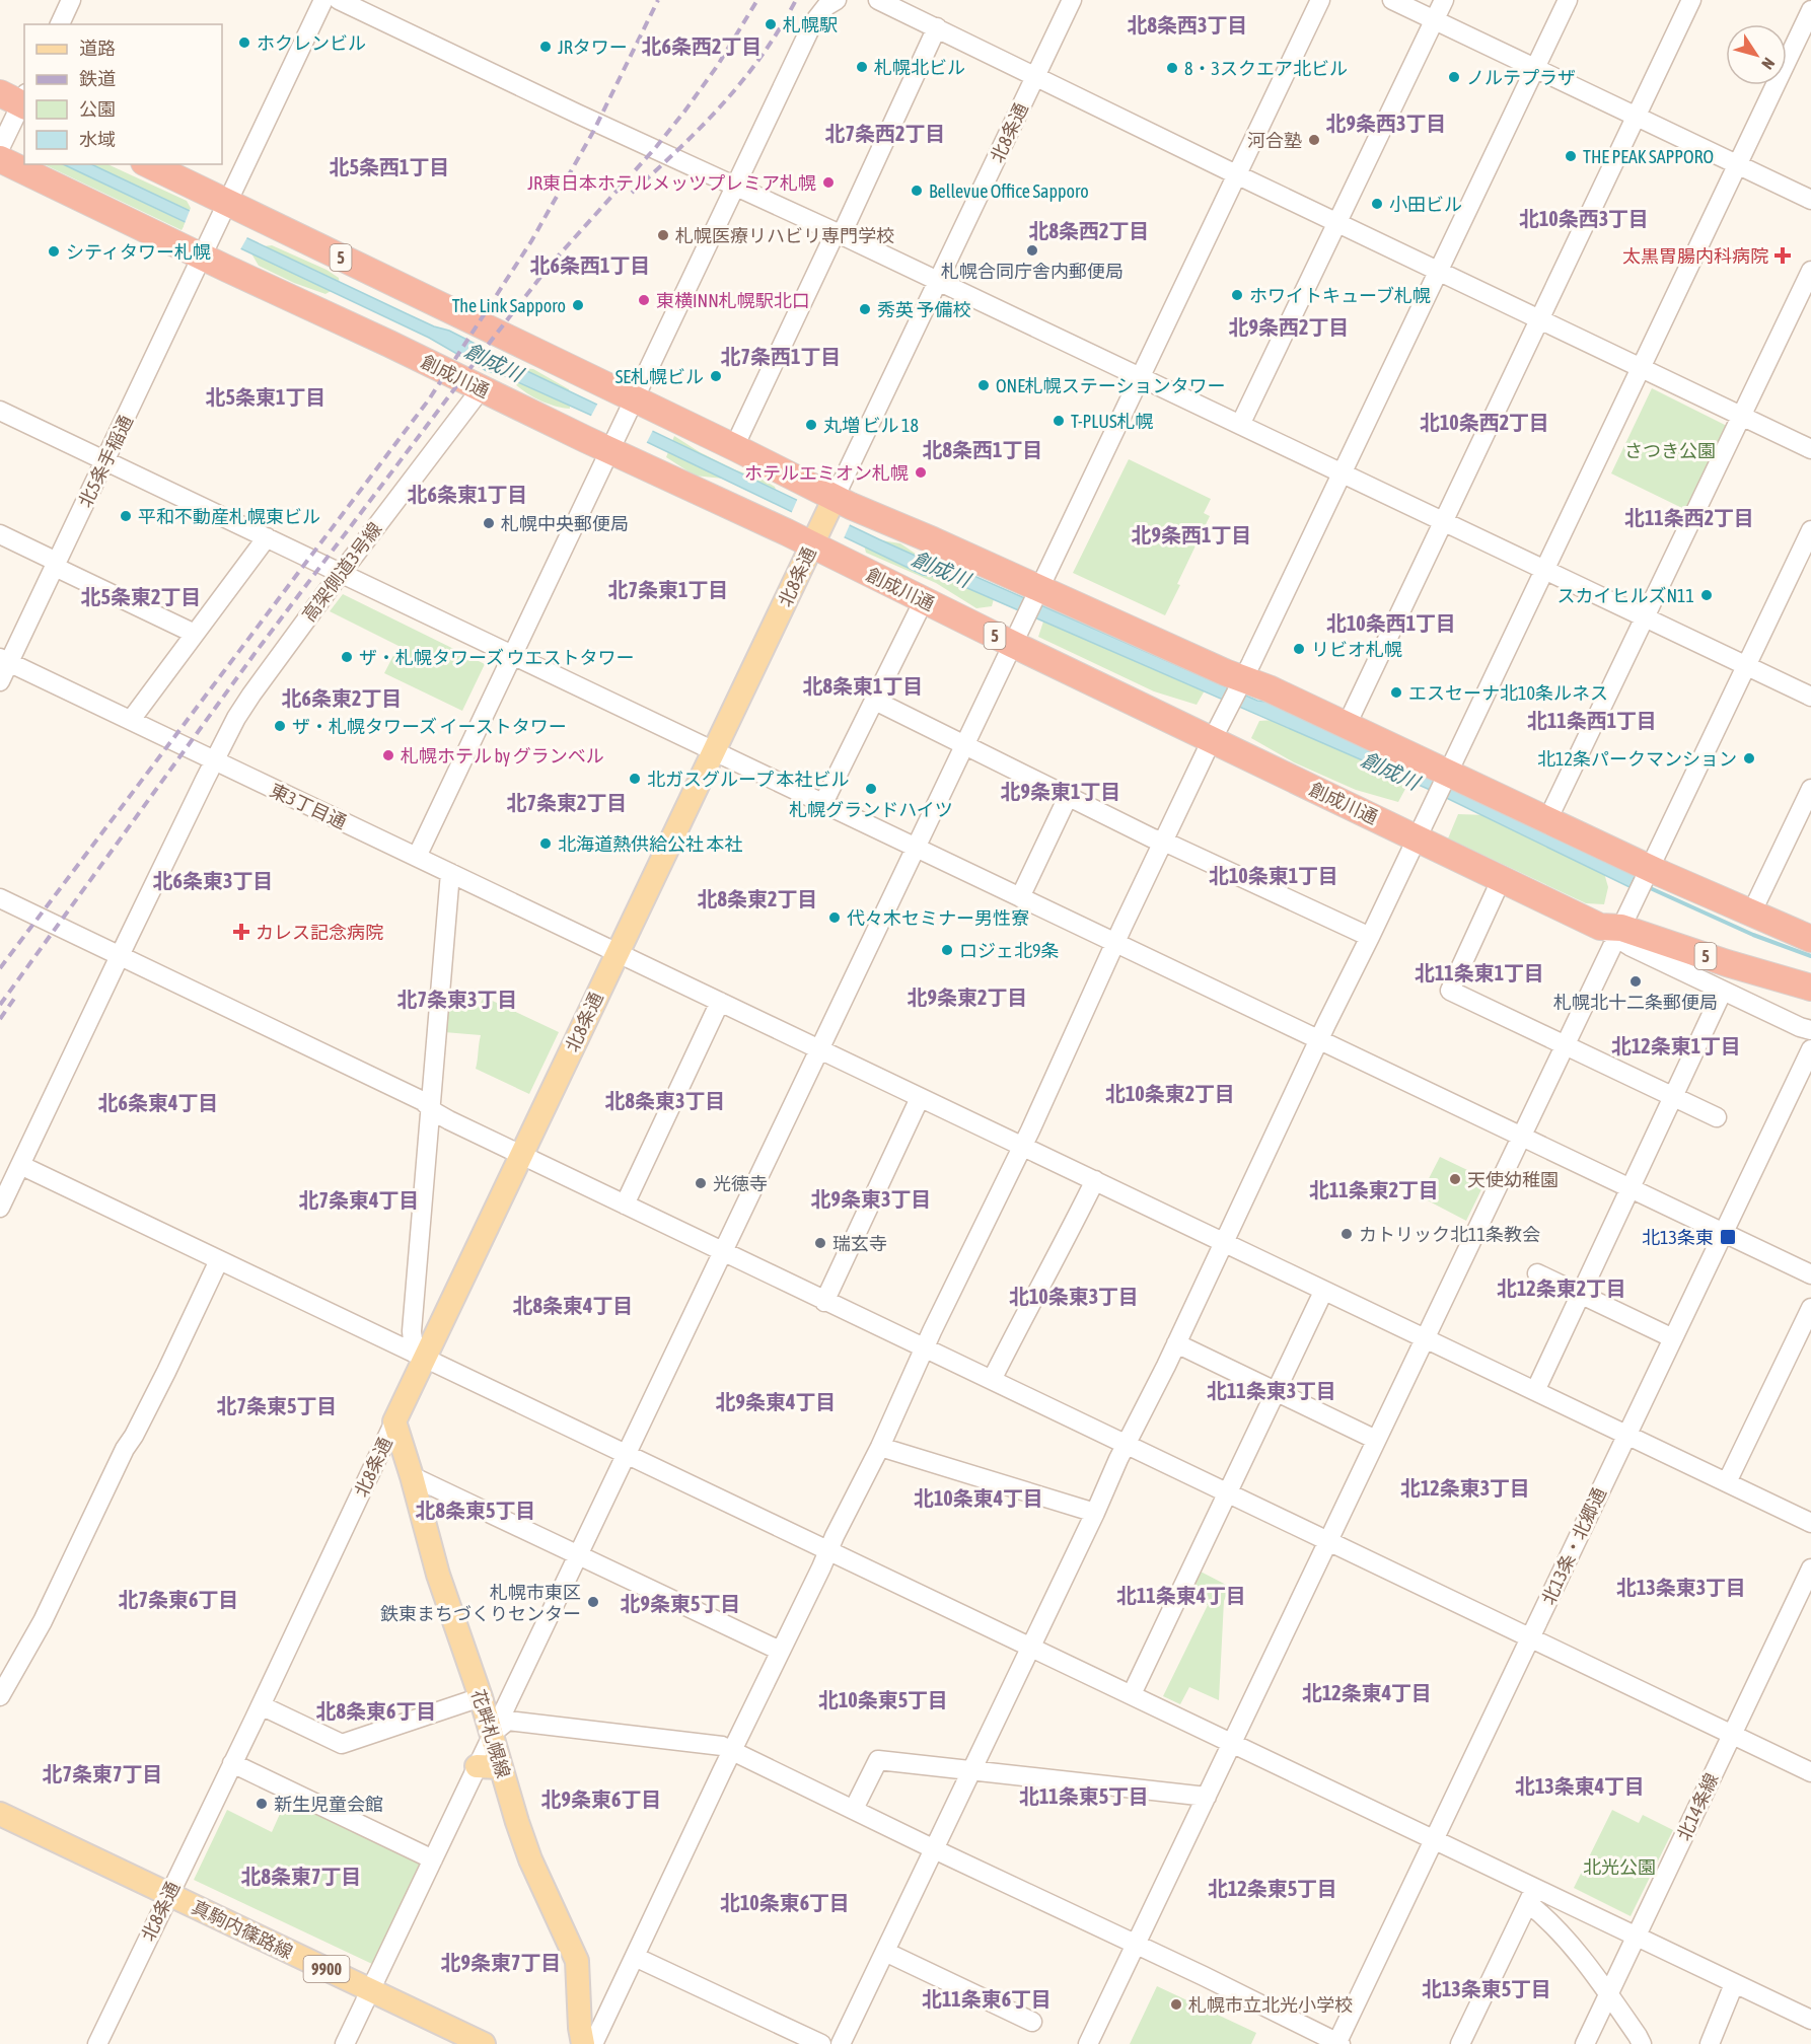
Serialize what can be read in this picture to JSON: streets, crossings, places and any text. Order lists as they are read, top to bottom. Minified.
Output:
{"streets":{"highway":["5","創成川通"],"main road":["北8条通","花畔札幌線","真駒内篠路線","9900"],"street":["北5条手稲通","高架側道3号線","東3丁目通","北13条・北郷通","北14条線"]},"crossings":[["北8条通","創成川通"],["北8条通","東3丁目通"],["北8条通","花畔札幌線"],["北8条通","真駒内篠路線"],["創成川通","北5条手稲通"],["創成川通","高架側道3号線"],["北5条手稲通","東3丁目通"],["高架側道3号線","東3丁目通"],["東3丁目通","北13条・北郷通"]],"districts":["北8条西3丁目","北6条西2丁目","北9条西3丁目","北7条西2丁目","北5条西1丁目","北10条西3丁目","北8条西2丁目","北6条西1丁目","北9条西2丁目","北7条西1丁目","北5条東1丁目","北10条西2丁目","北8条西1丁目","北6条東1丁目","北11条西2丁目","北9条西1丁目","北7条東1丁目","北5条東2丁目","北10条西1丁目","北8条東1丁目","北6条東2丁目","北11条西1丁目","北9条東1丁目","北7条東2丁目","北10条東1丁目","北6条東3丁目","北8条東2丁目","北11条東1丁目","北9条東2丁目","北7条東3丁目","北12条東1丁目","北10条東2丁目","北8条東3丁目","北6条東4丁目","北11条東2丁目","北9条東3丁目","北7条東4丁目","北12条東2丁目","北10条東3丁目","北8条東4丁目","北11条東3丁目","北9条東4丁目","北7条東5丁目","北12条東3丁目","北10条東4丁目","北8条東5丁目","北13条東3丁目","北11条東4丁目","北7条東6丁目","北9条東5丁目","北12条東4丁目","北10条東5丁目","北8条東6丁目","北7条東7丁目","北13条東4丁目","北11条東5丁目","北9条東6丁目","北8条東7丁目","北12条東5丁目","北10条東6丁目","北9条東7丁目","北13条東5丁目","北11条東6丁目"],"water":["創成川"],"parks":["さつき公園","北光公園"],"places":{"other":["札幌駅","ホクレンビル","JRタワー","札幌北ビル","8・3スクエア北ビル","ノルテプラザ","河合塾","THE PEAK SAPPORO","JR東日本ホテルメッツプレミア札幌","Bellevue Office Sapporo","小田ビル","札幌医療リハビリ専門学校","札幌合同庁舎内郵便局","シティタワー札幌","ホワイトキューブ札幌","東横INN札幌駅北口","The Link Sapporo","秀英 予備校","SE札幌ビル","ONE札幌ステーションタワー","T-PLUS札幌","丸増 ビル 18","ホテルエミオン札幌","平和不動産札幌東ビル","札幌中央郵便局","スカイヒルズN11","リビオ札幌","ザ・札幌タワーズ ウエストタワー","エスセーナ北10条ルネス","ザ・札幌タワーズ イーストタワー","札幌ホテル by グランベル","北12条パークマンション","北ガスグループ 本社ビル","札幌グランドハイツ","北海道熱供給公社 本社","代々木セミナー男性寮","ロジェ北9条","札幌北十二条郵便局","天使幼稚園","光徳寺","カトリック北11条教会","瑞玄寺","札幌市東区 鉄東まちづくりセンター","新生児童会館","札幌市立北光小学校"],"health":["太黒胃腸内科病院","カレス記念病院"],"transit":["北13条東"]},"legend":["道路","鉄道","公園","水域"],"north":"bottom right"}
